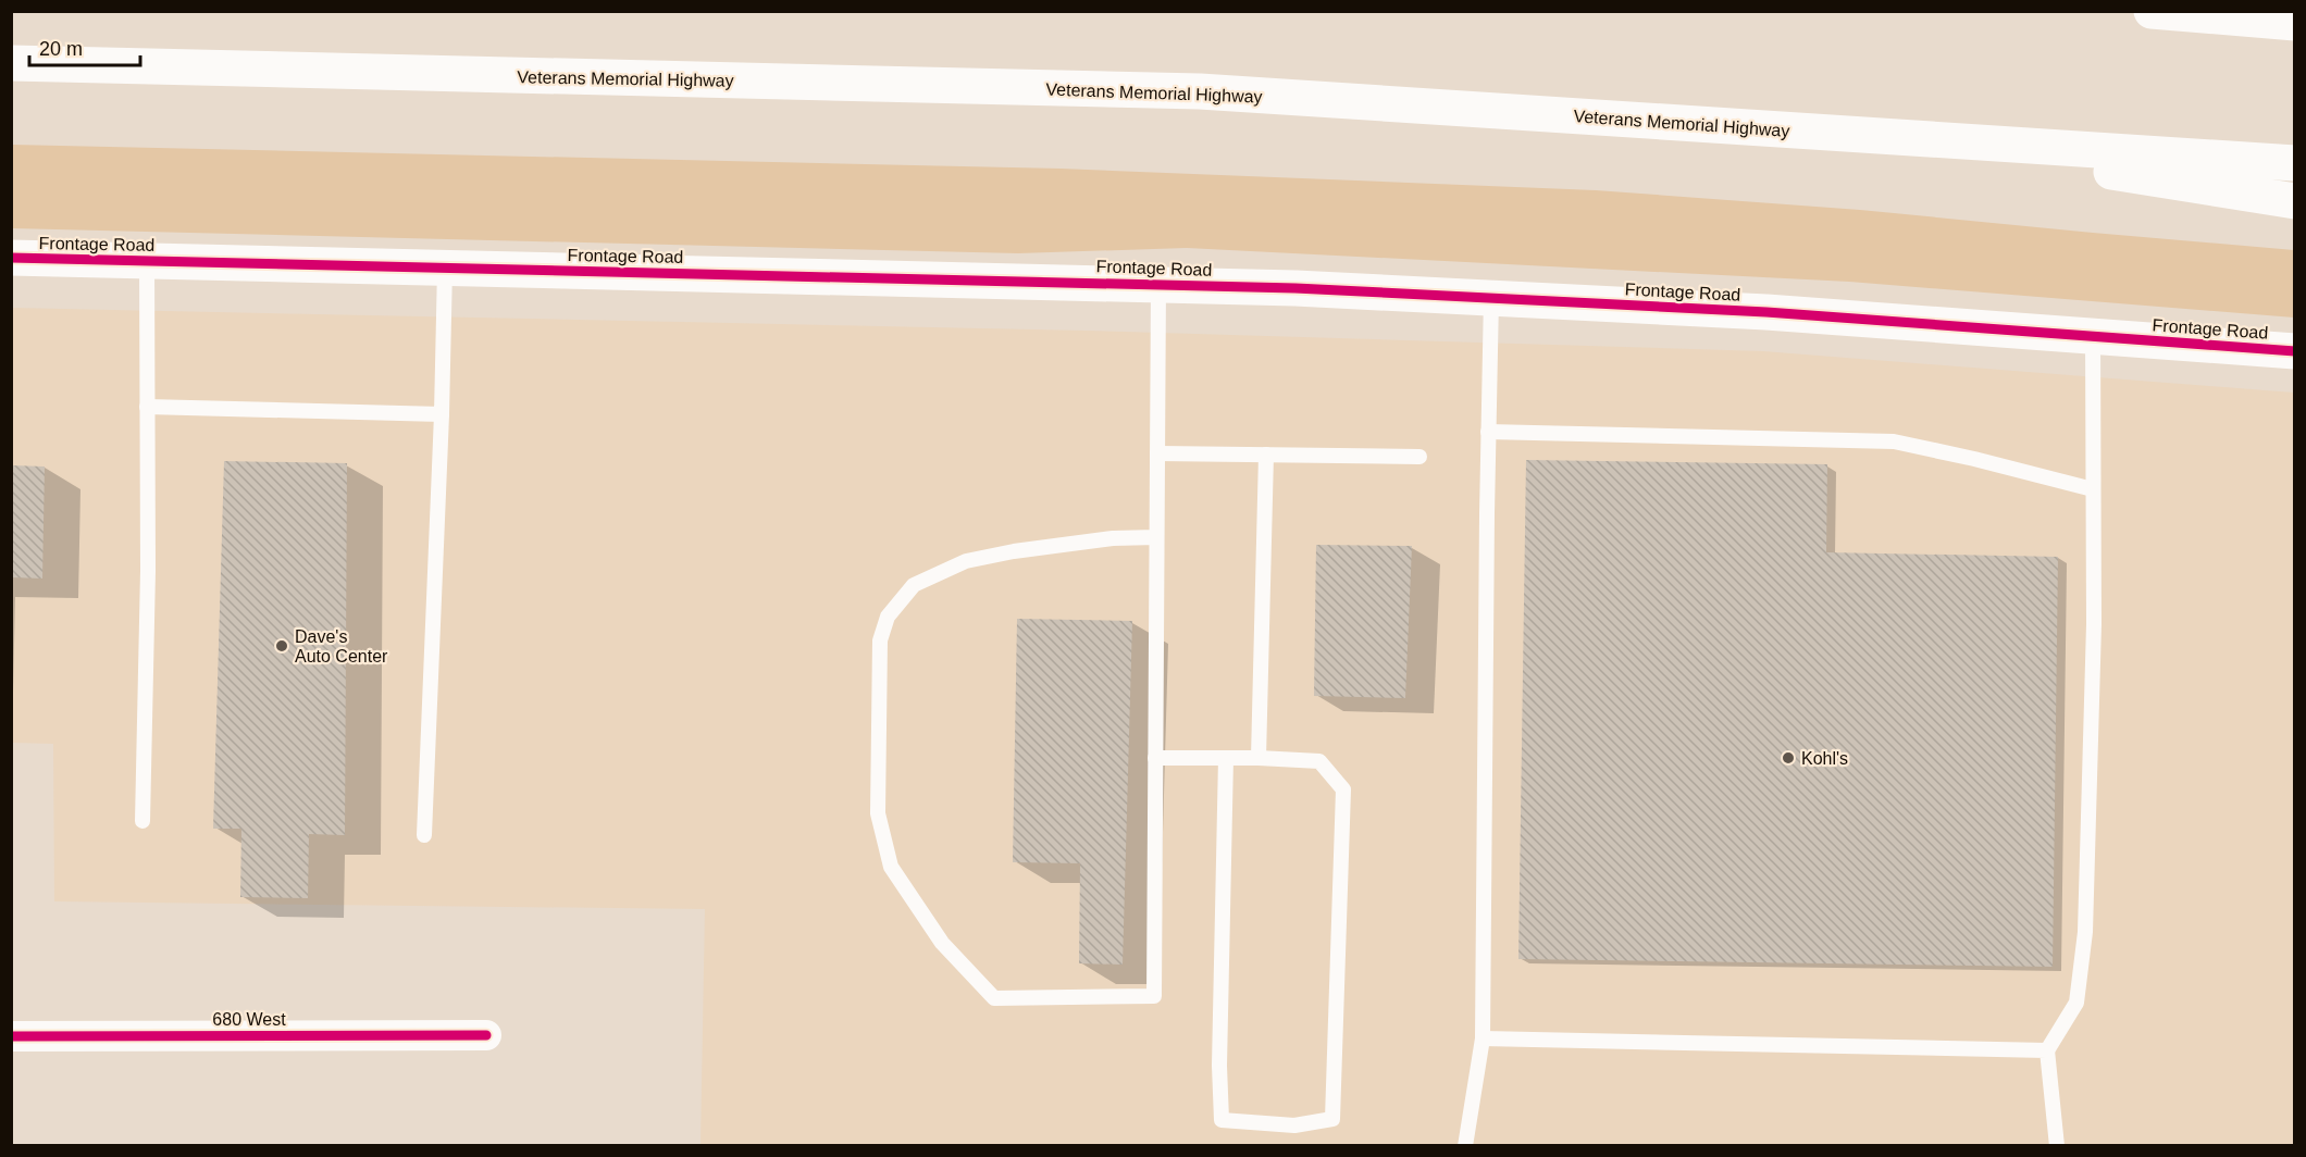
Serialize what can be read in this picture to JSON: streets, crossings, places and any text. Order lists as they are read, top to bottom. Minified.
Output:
{"streets":{"main road":["Veterans Memorial Highway","Frontage Road"],"street":["680 West"]},"places":["Dave's Auto Center","Kohl's"],"scale_bar":"20 m"}
